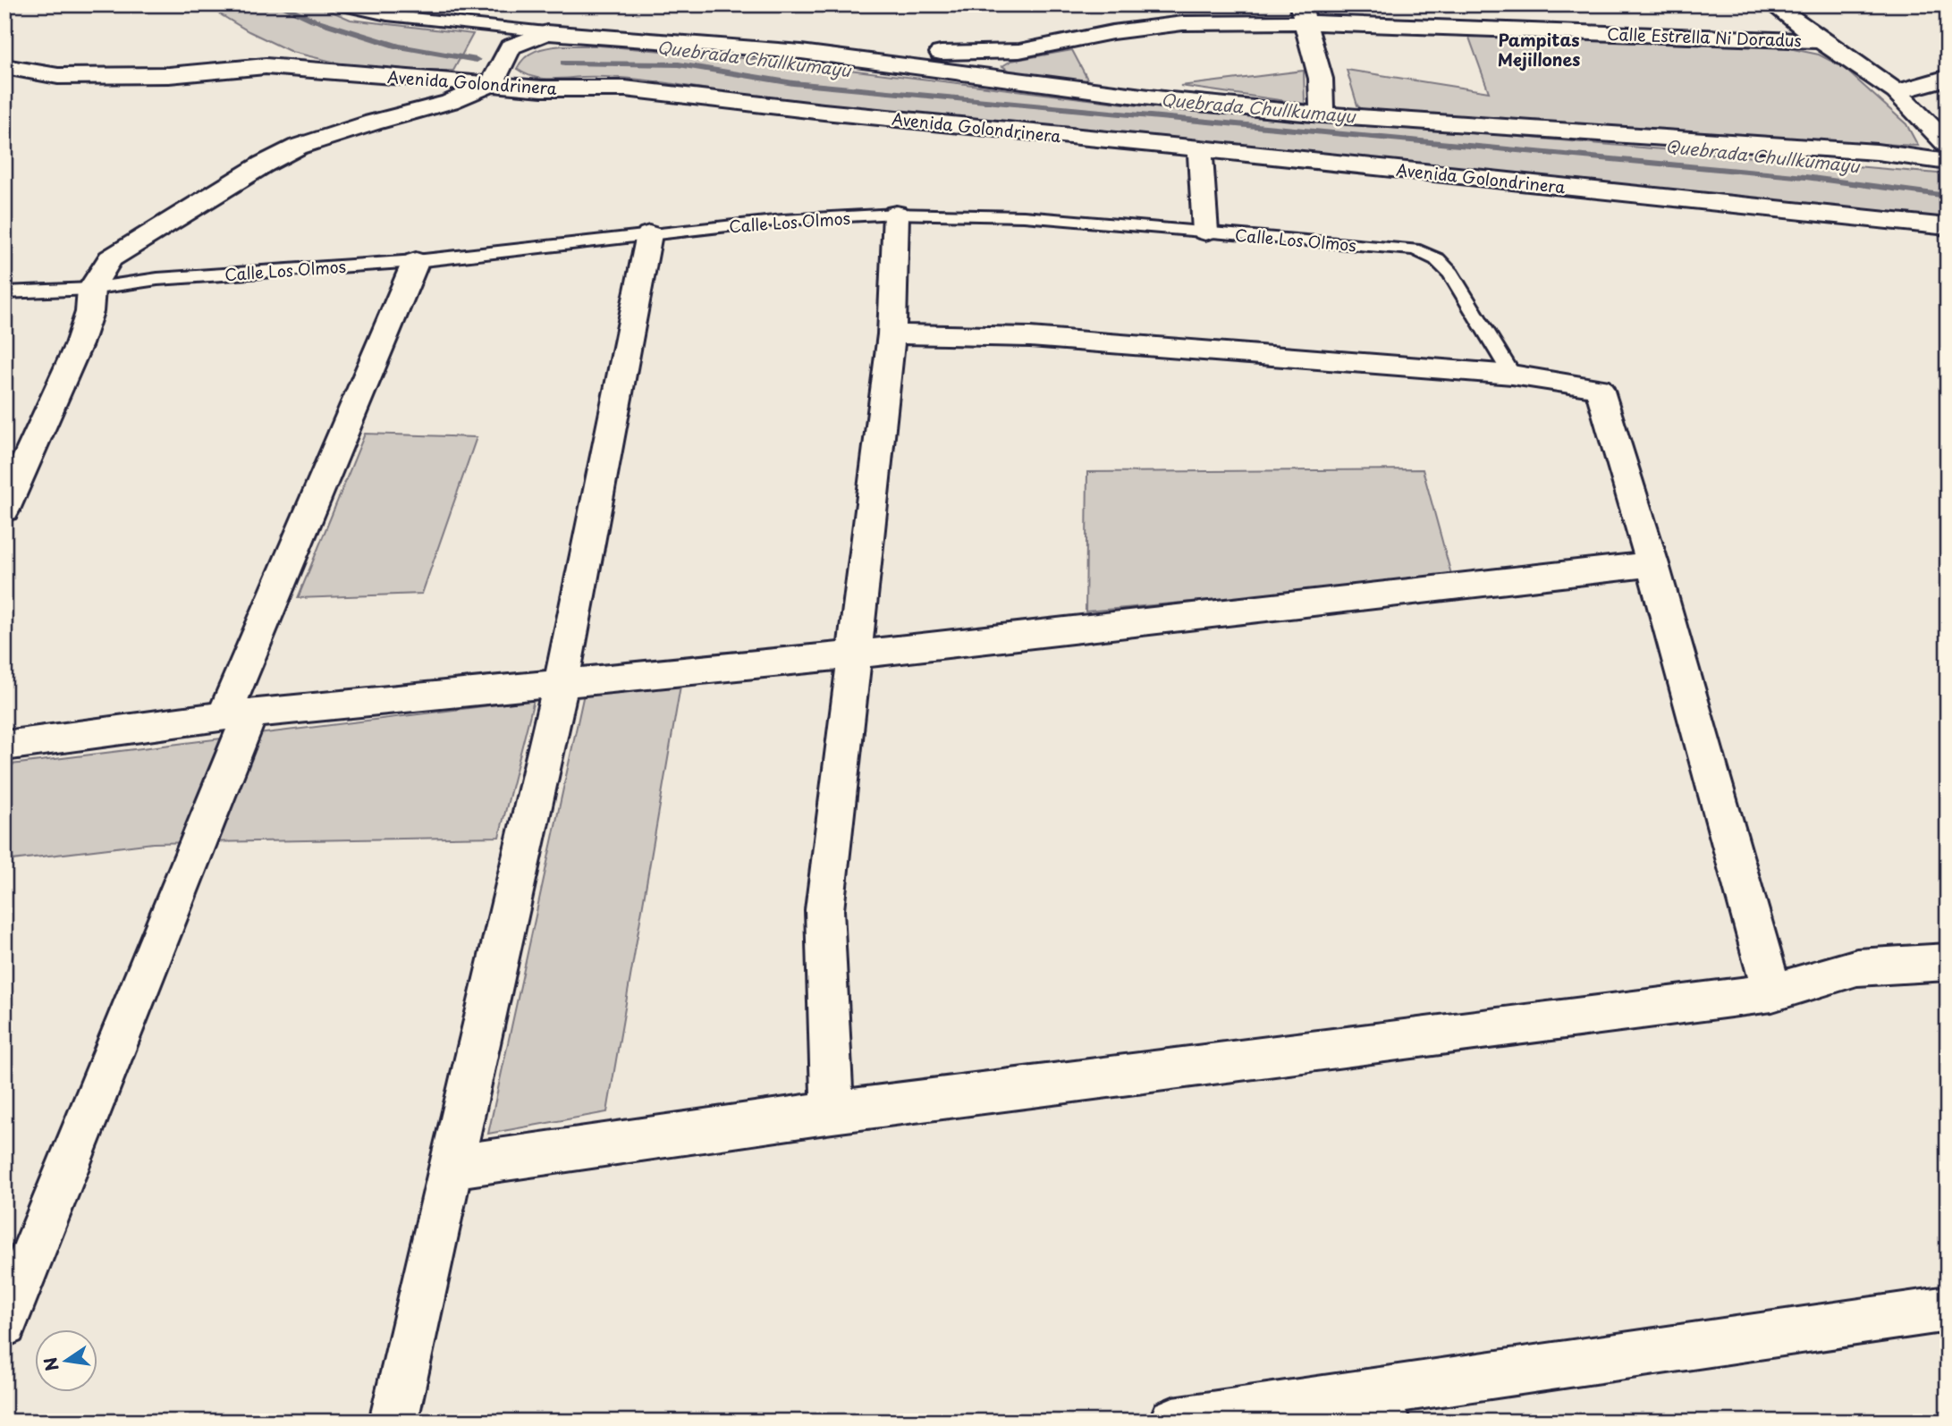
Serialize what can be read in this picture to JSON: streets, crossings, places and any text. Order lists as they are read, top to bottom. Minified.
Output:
{"streets":{"street":["Calle Estrella Ni Doradus","Avenida Golondrinera"],"lane":["Calle Los Olmos"]},"districts":["Pampitas Mejillones"],"water":["Quebrada Chullkumayu"],"north":"left"}
